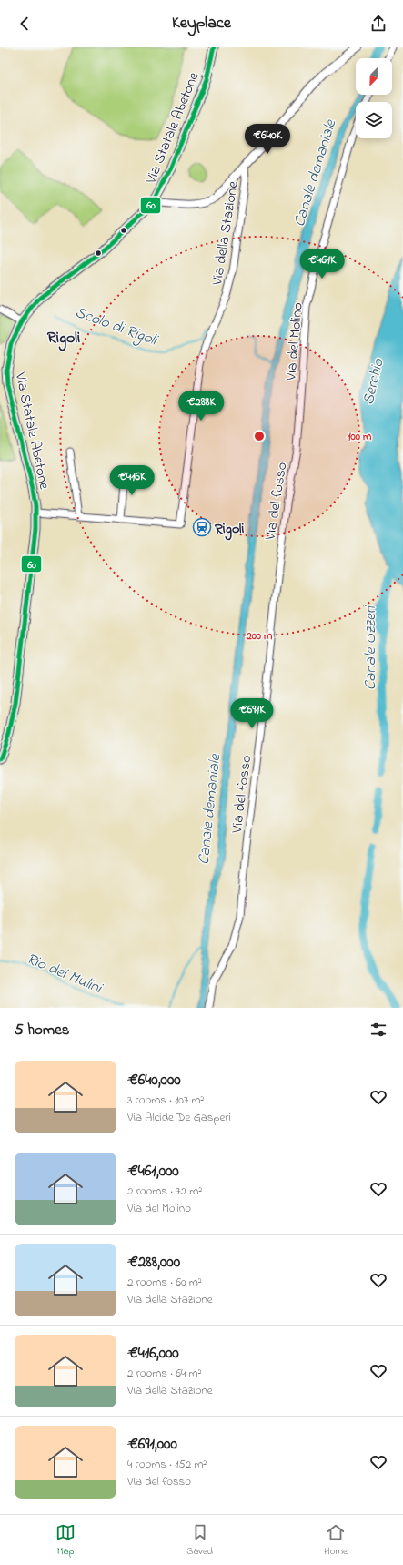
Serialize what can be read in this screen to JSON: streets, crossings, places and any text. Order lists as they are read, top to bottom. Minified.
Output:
{"streets":{"main road":["Via Statale Abetone"],"street":["Via della Stazione","Via del Molino","Via del fosso"]},"crossings":[["Via Statale Abetone","Via della Stazione"],["Via del Molino","Via del fosso"]],"districts":["Rigoli"],"water":["Canale demaniale","Scolo di Rigoli","Serchio","Canale Ozzeri","Rio dei Mulini"],"places":{"station":["Rigoli"]},"lines":["transit line 60"],"north":"bottom left","page":{"header":"Keyplace","price":["€640K","€461K","€288K","€416K","€691K"],"heading":"5 homes","list":[{"name":"€640,000","note":"3 rooms · 107 m² · Via Alcide De Gasperi"},{"name":"€461,000","note":"2 rooms · 72 m² · Via del Molino"},{"name":"€288,000","note":"2 rooms · 60 m² · Via della Stazione"},{"name":"€416,000","note":"2 rooms · 64 m² · Via della Stazione"},{"name":"€691,000","note":"4 rooms · 152 m² · Via del fosso"}],"tabs":["Map","Saved","Home"]},"rings":["100 m","200 m"]}
